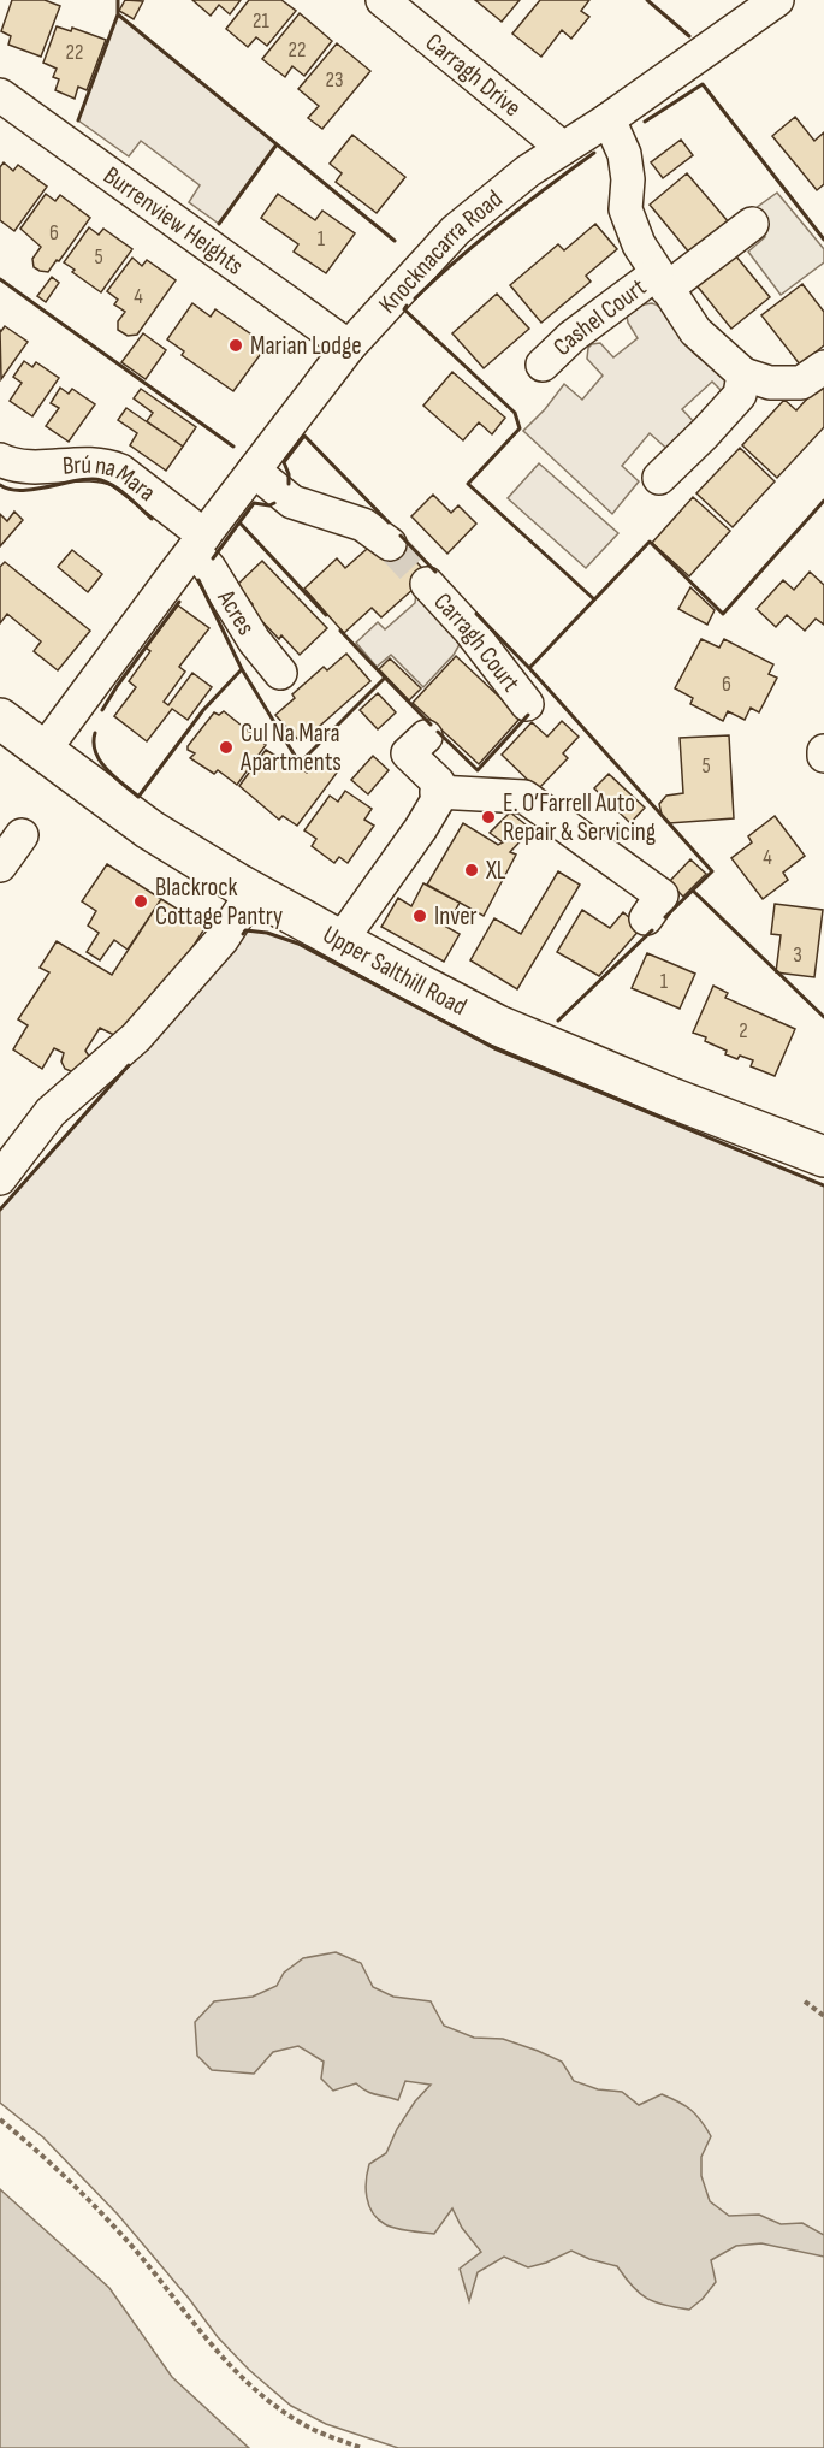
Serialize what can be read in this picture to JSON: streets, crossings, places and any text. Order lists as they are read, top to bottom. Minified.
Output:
{"streets":{"main road":["Upper Salthill Road"],"street":["Carragh Drive","Burrenview Heights","Knocknacarra Road","Cashel Court","Brú na Mara","Acres","Carragh Court"]},"crossings":[["Carragh Drive","Knocknacarra Road"],["Burrenview Heights","Knocknacarra Road"],["Knocknacarra Road","Cashel Court"],["Knocknacarra Road","Brú na Mara"],["Knocknacarra Road","Acres"],["Knocknacarra Road","Upper Salthill Road"],["Brú na Mara","Acres"]],"places":["Marian Lodge","Cul Na Mara Apartments","E. O’Farrell Auto Repair & Servicing","XL","Blackrock Cottage Pantry","Inver"],"house_numbers":["21","22","22","23","6","1","5","4","6","5","4","3","1","2"]}
